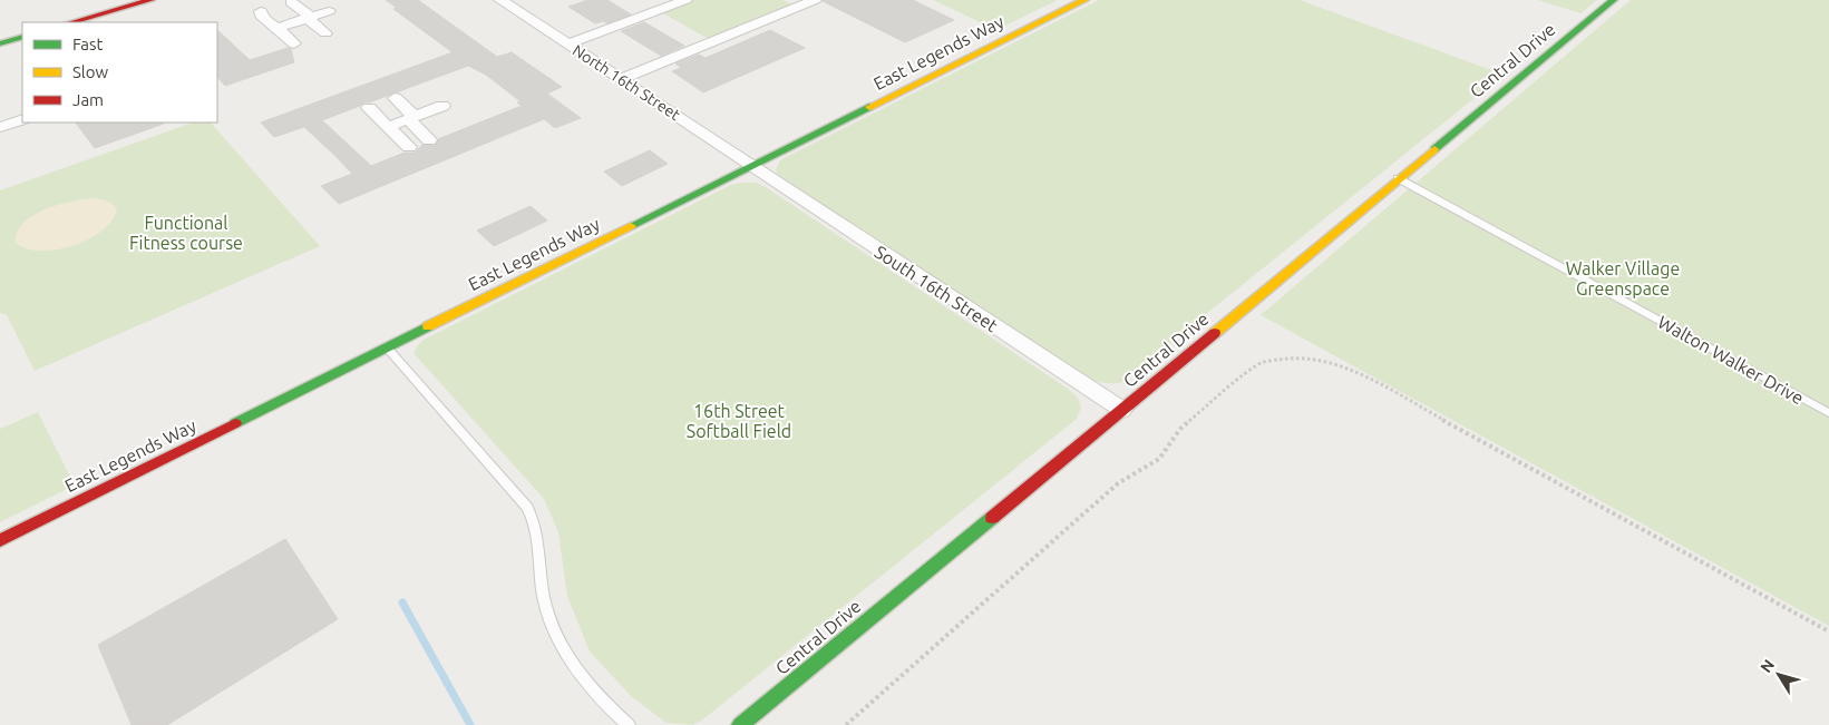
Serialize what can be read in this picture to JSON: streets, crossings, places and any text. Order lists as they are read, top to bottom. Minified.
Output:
{"streets":{"street":["East Legends Way","Central Drive","North 16th Street","South 16th Street"],"lane":["Walton Walker Drive"]},"crossings":[["East Legends Way","North 16th Street"],["East Legends Way","South 16th Street"],["Central Drive","South 16th Street"],["Central Drive","Walton Walker Drive"],["North 16th Street","South 16th Street"]],"parks":["Functional Fitness course","Walker Village Greenspace","16th Street Softball Field"],"legend":["Fast","Slow","Jam"],"north":"top left"}
